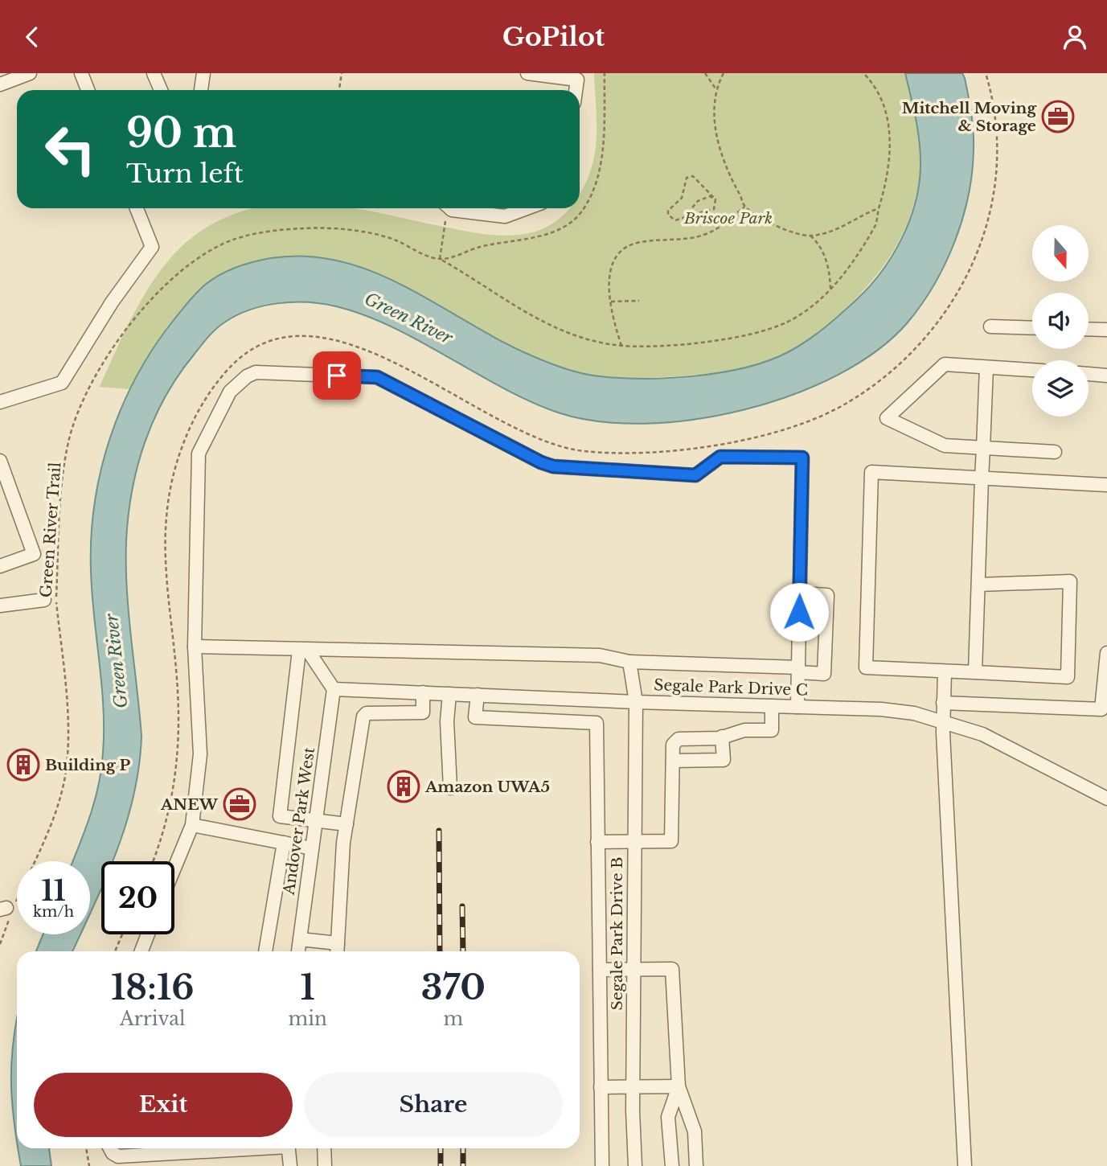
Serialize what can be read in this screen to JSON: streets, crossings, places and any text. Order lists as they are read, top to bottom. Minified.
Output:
{"streets":{"street":["Segale Park Drive C","Andover Park West","Segale Park Drive B"],"path":["Green River Trail"]},"crossings":[["Segale Park Drive C","Andover Park West"],["Segale Park Drive C","Segale Park Drive B"]],"water":["Green River"],"parks":["Briscoe Park"],"places":{"office":["Mitchell Moving & Storage","ANEW"],"building":["Building P","Amazon UWA5"]},"north":"bottom","page":{"header":"GoPilot","turn":["90 m","Turn left"],"speed":"11 km/h","limit":"20","eta":["18:16","Arrival","1","min","370","m"],"buttons":["Exit","Share"]}}
